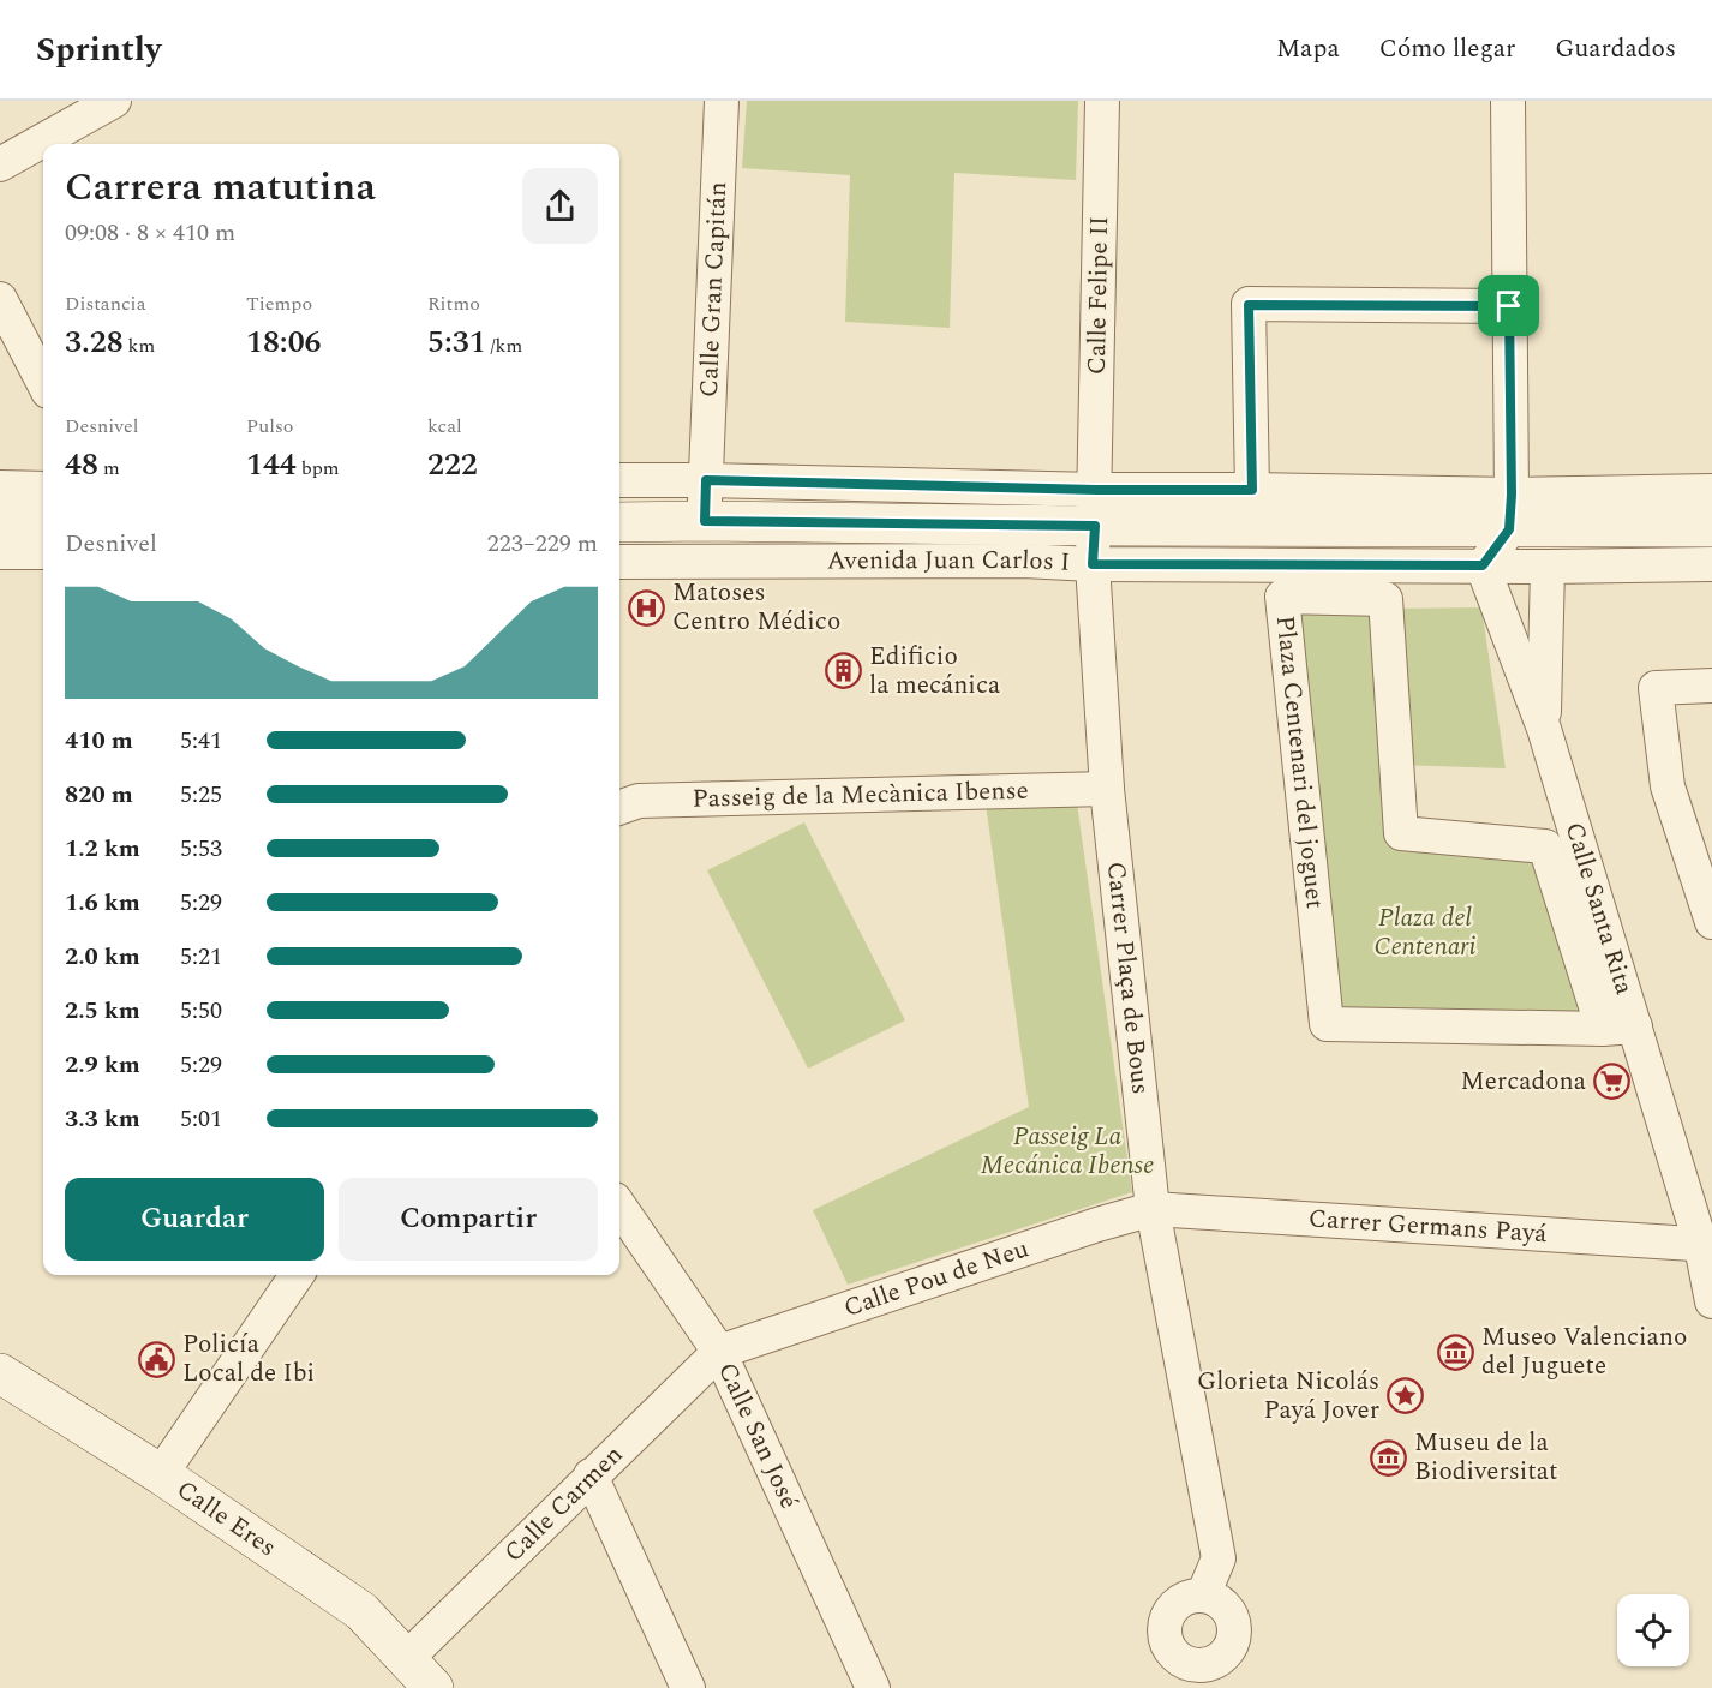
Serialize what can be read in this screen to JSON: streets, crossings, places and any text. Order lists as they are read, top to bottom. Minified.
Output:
{"streets":{"main road":["Avenida Juan Carlos I","Calle Eres"],"street":["Calle Gran Capitán","Calle Felipe II","Plaza Centenari del joguet","Passeig de la Mecànica Ibense","Calle Santa Rita","Carrer Plaça de Bous","Carrer Germans Payá","Calle Pou de Neu","Calle San José","Calle Carmen"]},"crossings":[["Calle Gran Capitán","Avenida Juan Carlos I"],["Calle Felipe II","Avenida Juan Carlos I"],["Calle Felipe II","Carrer Plaça de Bous"],["Avenida Juan Carlos I","Calle Santa Rita"],["Avenida Juan Carlos I","Carrer Plaça de Bous"],["Plaza Centenari del joguet","Calle Santa Rita"],["Passeig de la Mecànica Ibense","Carrer Plaça de Bous"],["Calle Santa Rita","Carrer Germans Payá"],["Carrer Plaça de Bous","Carrer Germans Payá"],["Carrer Plaça de Bous","Calle Pou de Neu"],["Carrer Germans Payá","Calle Pou de Neu"],["Calle Pou de Neu","Calle San José"],["Calle Pou de Neu","Calle Carmen"],["Calle San José","Calle Carmen"],["Calle Carmen","Calle Eres"]],"parks":["Plaza del Centenari","Passeig La Mecánica Ibense"],"places":{"hospital":["Matoses Centro Médico"],"building":["Edificio la mecánica"],"supermarket":["Mercadona"],"museum":["Museo Valenciano del Juguete","Museu de la Biodiversitat"],"public building":["Policía Local de Ibi"],"place":["Glorieta Nicolás Payá Jover"]},"page":{"header":"Sprintly","nav":["Mapa","Cómo llegar","Guardados"],"heading":["Carrera matutina","09:08 · 8 × 410 m"],"stats":[["Distancia","3.28 km"],["Tiempo","18:06"],["Ritmo","5:31 /km"],["Desnivel","48 m"],["Pulso","144 bpm"],["kcal","222"]],"chart":["Desnivel","223–229 m"],"list":[{"name":"410 m","note":"5:41"},{"name":"820 m","note":"5:25"},{"name":"1.2 km","note":"5:53"},{"name":"1.6 km","note":"5:29"},{"name":"2.0 km","note":"5:21"},{"name":"2.5 km","note":"5:50"},{"name":"2.9 km","note":"5:29"},{"name":"3.3 km","note":"5:01"}],"buttons":["Guardar","Compartir"]}}
